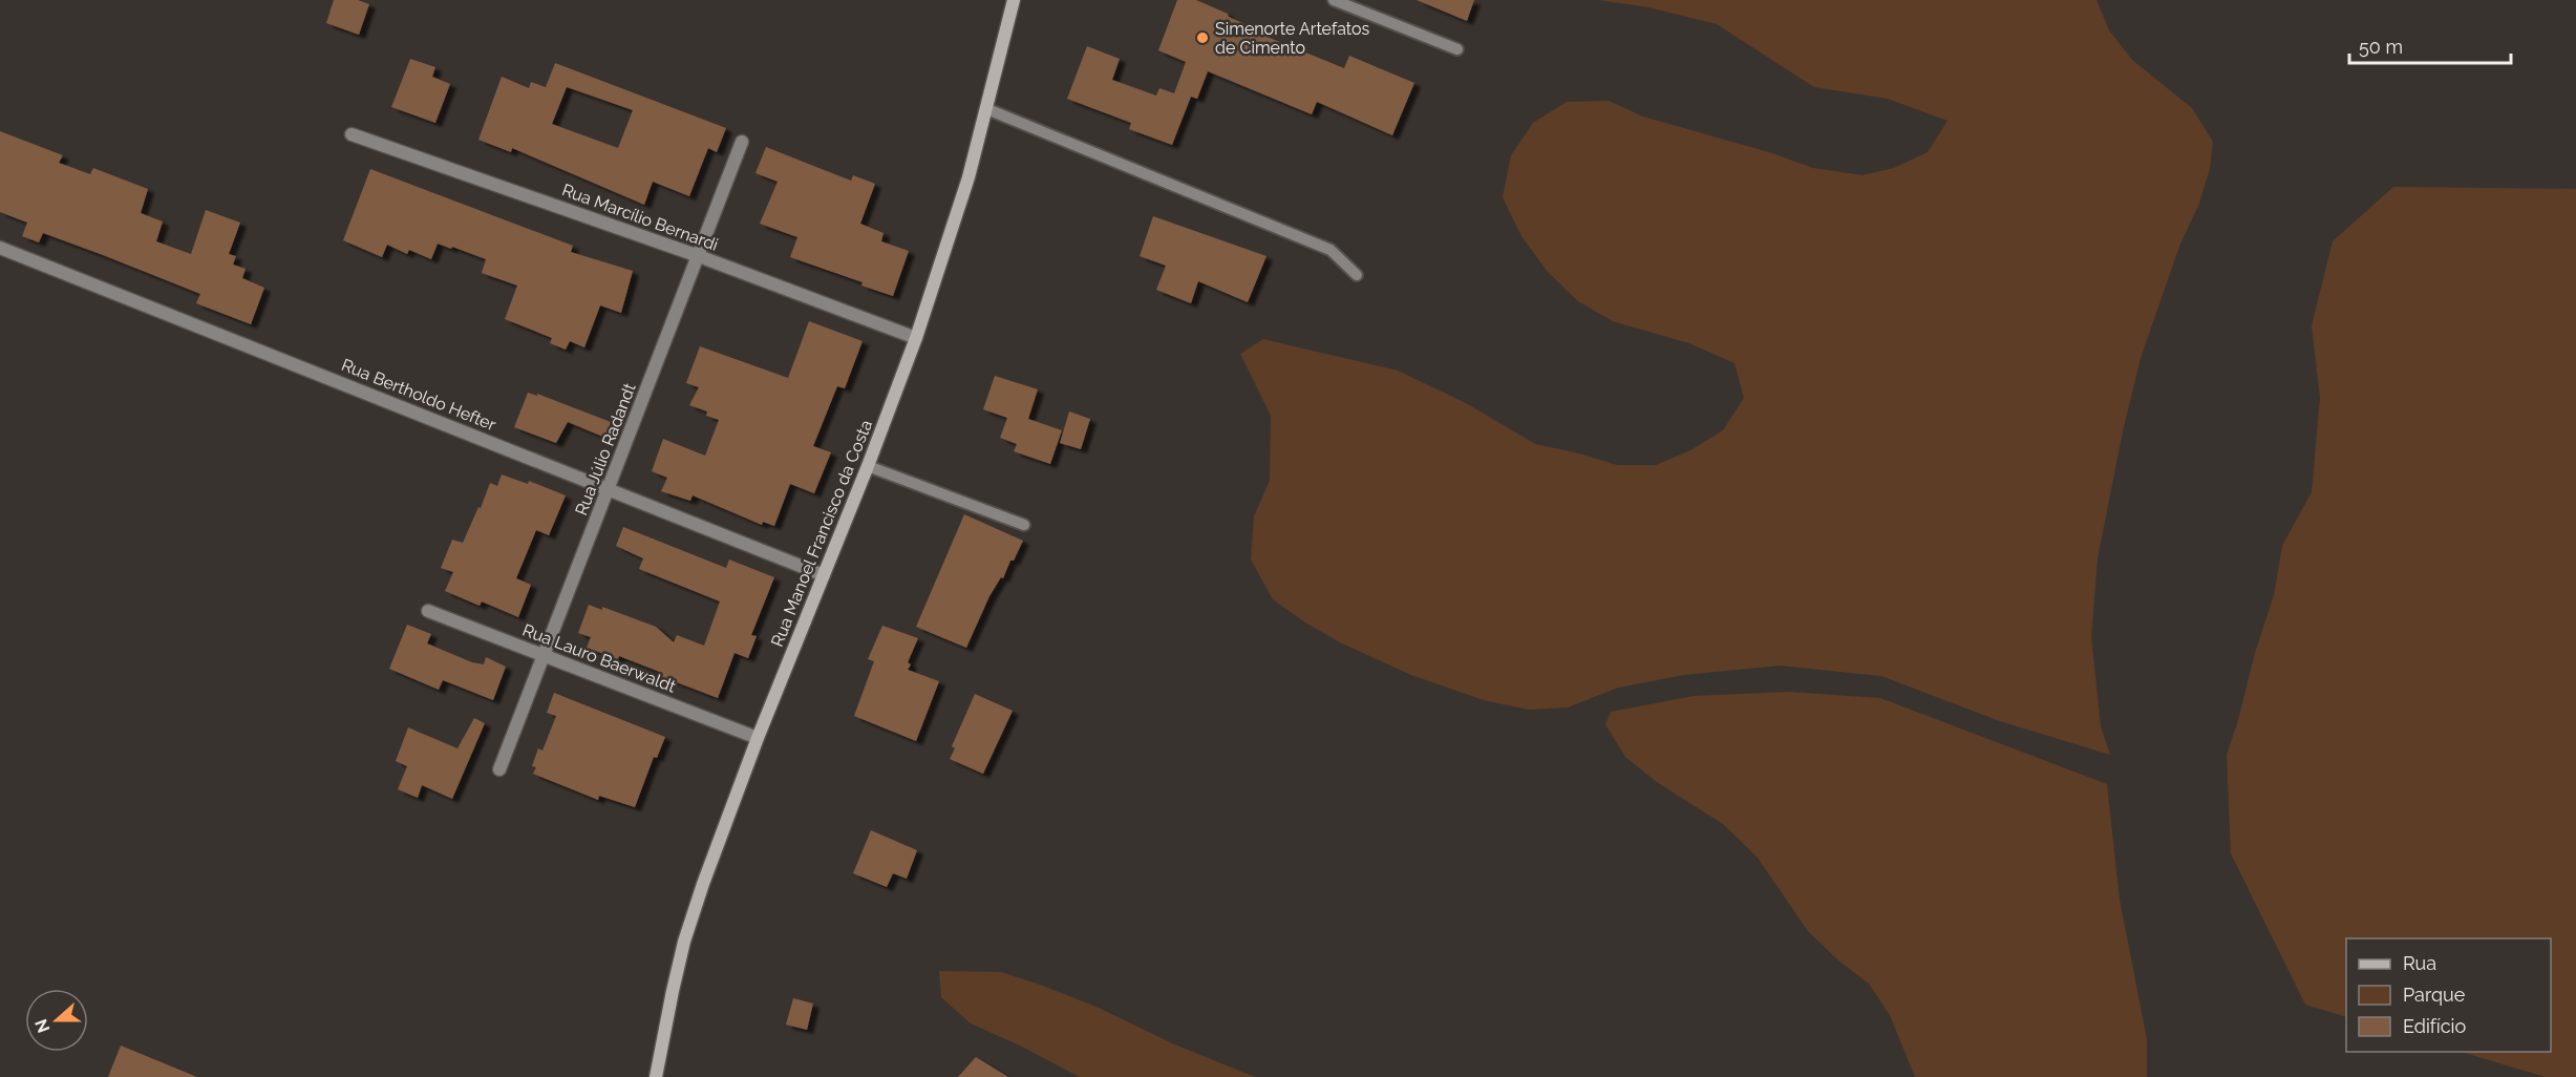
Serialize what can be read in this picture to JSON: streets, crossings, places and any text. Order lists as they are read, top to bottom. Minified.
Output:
{"streets":{"main road":["Rua Manoel Francisco da Costa"],"street":["Rua Marcílio Bernardi","Rua Bertholdo Hefter","Rua Júlio Radandt","Rua Lauro Baerwaldt"]},"crossings":[["Rua Marcílio Bernardi","Rua Júlio Radandt"],["Rua Marcílio Bernardi","Rua Manoel Francisco da Costa"],["Rua Bertholdo Hefter","Rua Júlio Radandt"],["Rua Bertholdo Hefter","Rua Manoel Francisco da Costa"],["Rua Júlio Radandt","Rua Lauro Baerwaldt"],["Rua Manoel Francisco da Costa","Rua Lauro Baerwaldt"]],"places":["Simenorte Artefatos de Cimento"],"legend":["Rua","Parque","Edifício"],"scale_bar":"50 m","north":"left"}
